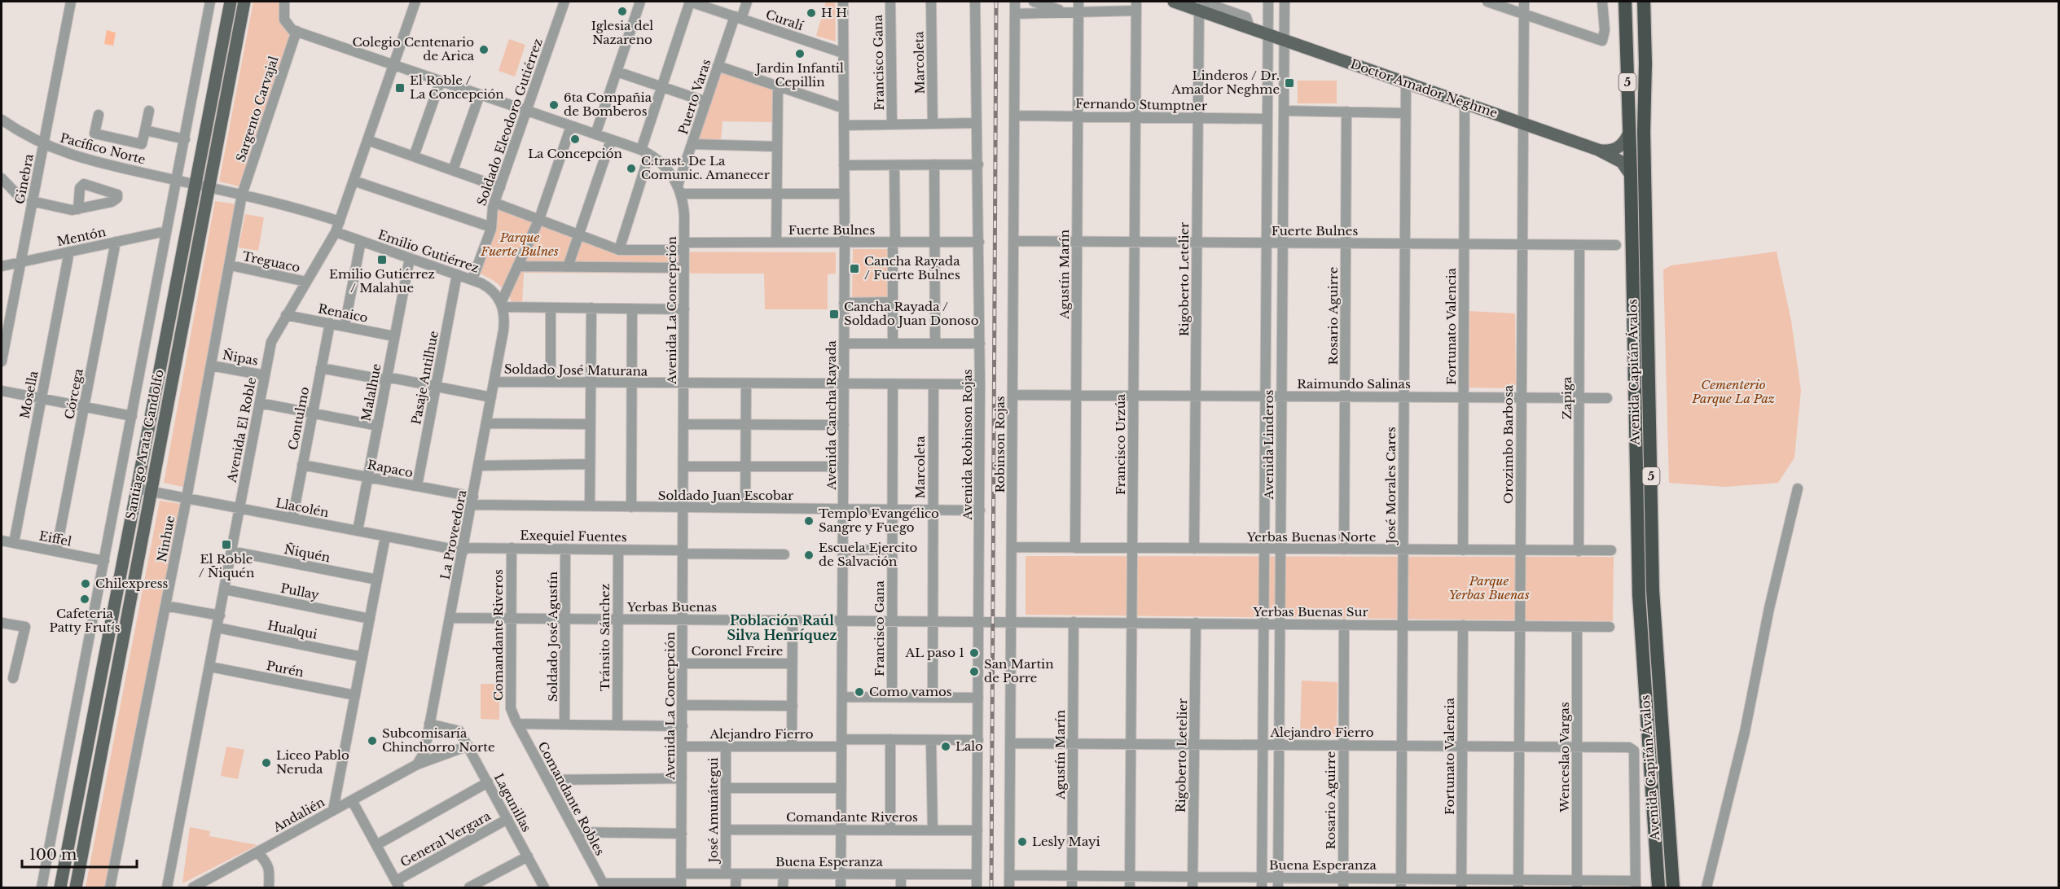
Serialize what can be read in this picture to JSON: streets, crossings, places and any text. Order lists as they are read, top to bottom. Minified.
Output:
{"streets":{"highway":["5","Avenida Capitán Ávalos"],"main road":["Doctor Amador Neghme","Santiago Arata Gandolfo"],"street":["Curalí","Francisco Gana","Marcoleta","Puerto Varas","Fernando Stumptner","Sargento Carvajal","Soldado Eleodoro Gutiérrez","Pacífico Norte","Ginebra","Fuerte Bulnes","Mentón","Emilio Gutiérrez","Treguaco","Agustín Marín","Rigoberto Letelier","Avenida La Concepción","Renaico","Rosario Aguirre","Fortunato Valencia","Ñipas","Soldado José Maturana","Pasaje Antilhue","Raimundo Salinas","Malalhue","Córcega","Mosella","Zapiga","Avenida Cancha Rayada","Contulmo","Avenida El Roble","Avenida Robinson Rojas","Robinson Rojas","Francisco Urzúa","Avenida Linderos","Orozimbo Barbosa","Rapaco","José Morales Cares","Soldado Juan Escobar","Llacolén","La Proveedora","Exequiel Fuentes","Yerbas Buenas Norte","Eiffel","Ninhue","Ñiquén","Pullay","Yerbas Buenas","Yerbas Buenas Sur","Hualqui","Comandante Riveros","Soldado José Agustín","Tránsito Sánchez","Coronel Freire","Purén","Alejandro Fierro","Wenceslao Vargas","Comandante Robles","Lagunillas","José Amunátegui","Andalién","General Vergara","Buena Esperanza"]},"crossings":[["Curalí","Puerto Varas"],["Curalí","Avenida Cancha Rayada"],["Francisco Gana","Soldado José Maturana"],["Francisco Gana","Soldado Juan Escobar"],["Francisco Gana","Yerbas Buenas"],["Marcoleta","Soldado José Maturana"],["Marcoleta","Soldado Juan Escobar"],["Marcoleta","Yerbas Buenas"],["Doctor Amador Neghme","Rigoberto Letelier"],["Doctor Amador Neghme","Fortunato Valencia"],["Doctor Amador Neghme","Avenida Capitán Ávalos"],["Doctor Amador Neghme","Avenida Linderos"],["Doctor Amador Neghme","Orozimbo Barbosa"],["Doctor Amador Neghme","José Morales Cares"],["Puerto Varas","Avenida La Concepción"],["Fernando Stumptner","Agustín Marín"],["Fernando Stumptner","Rigoberto Letelier"],["Fernando Stumptner","Robinson Rojas"],["Fernando Stumptner","Francisco Urzúa"],["Fernando Stumptner","Avenida Linderos"],["Sargento Carvajal","Avenida La Concepción"],["Sargento Carvajal","Ninhue"],["Soldado Eleodoro Gutiérrez","Emilio Gutiérrez"],["Soldado Eleodoro Gutiérrez","Avenida La Concepción"],["Pacífico Norte","Ginebra"],["Pacífico Norte","Santiago Arata Gandolfo"],["Ginebra","Mentón"],["Fuerte Bulnes","Agustín Marín"],["Fuerte Bulnes","Rigoberto Letelier"],["Fuerte Bulnes","Avenida La Concepción"],["Fuerte Bulnes","Rosario Aguirre"],["Fuerte Bulnes","Fortunato Valencia"],["Fuerte Bulnes","Zapiga"],["Fuerte Bulnes","Avenida Cancha Rayada"],["Fuerte Bulnes","Avenida Robinson Rojas"],["Fuerte Bulnes","Robinson Rojas"],["Fuerte Bulnes","Francisco Urzúa"],["Fuerte Bulnes","Avenida Linderos"],["Fuerte Bulnes","Orozimbo Barbosa"],["Fuerte Bulnes","José Morales Cares"],["Mentón","Córcega"],["Mentón","Mosella"],["Mentón","Santiago Arata Gandolfo"],["Emilio Gutiérrez","Pasaje Antilhue"],["Emilio Gutiérrez","Malalhue"],["Emilio Gutiérrez","Avenida El Roble"],["Emilio Gutiérrez","La Proveedora"],["Treguaco","Avenida El Roble"],["Treguaco","Ninhue"],["Agustín Marín","Raimundo Salinas"],["Agustín Marín","Yerbas Buenas Norte"],["Agustín Marín","Yerbas Buenas Sur"],["Agustín Marín","Alejandro Fierro"],["Agustín Marín","Buena Esperanza"],["Rigoberto Letelier","Raimundo Salinas"],["Rigoberto Letelier","Yerbas Buenas Norte"],["Rigoberto Letelier","Yerbas Buenas Sur"],["Rigoberto Letelier","Alejandro Fierro"],["Rigoberto Letelier","Buena Esperanza"],["Avenida La Concepción","Soldado José Maturana"],["Avenida La Concepción","Avenida El Roble"],["Avenida La Concepción","Soldado Juan Escobar"],["Avenida La Concepción","Exequiel Fuentes"],["Avenida La Concepción","Yerbas Buenas"],["Avenida La Concepción","Coronel Freire"],["Avenida La Concepción","Alejandro Fierro"],["Avenida La Concepción","Buena Esperanza"],["Renaico","Malalhue"],["Renaico","Contulmo"],["Renaico","Avenida El Roble"],["Rosario Aguirre","Raimundo Salinas"],["Rosario Aguirre","Yerbas Buenas Norte"],["Rosario Aguirre","Yerbas Buenas Sur"],["Rosario Aguirre","Alejandro Fierro"],["Rosario Aguirre","Buena Esperanza"],["Fortunato Valencia","Raimundo Salinas"],["Fortunato Valencia","Yerbas Buenas Norte"],["Fortunato Valencia","Yerbas Buenas Sur"],["Fortunato Valencia","Alejandro Fierro"],["Fortunato Valencia","Buena Esperanza"],["Ñipas","Avenida El Roble"],["Ñipas","Ninhue"],["Soldado José Maturana","Avenida Cancha Rayada"],["Soldado José Maturana","Avenida Robinson Rojas"],["Soldado José Maturana","La Proveedora"],["Pasaje Antilhue","Rapaco"],["Raimundo Salinas","Zapiga"],["Raimundo Salinas","Robinson Rojas"],["Raimundo Salinas","Francisco Urzúa"],["Raimundo Salinas","Avenida Linderos"],["Raimundo Salinas","Orozimbo Barbosa"],["Raimundo Salinas","José Morales Cares"],["Malalhue","Rapaco"],["Malalhue","Llacolén"],["Córcega","Eiffel"],["Mosella","Eiffel"],["Zapiga","Yerbas Buenas Norte"],["Avenida Cancha Rayada","Soldado Juan Escobar"],["Avenida Cancha Rayada","Yerbas Buenas"],["Avenida Cancha Rayada","Comandante Riveros"],["Avenida Cancha Rayada","Alejandro Fierro"],["Avenida Cancha Rayada","Buena Esperanza"],["Contulmo","Rapaco"],["Contulmo","Llacolén"],["Avenida El Roble","Llacolén"],["Avenida El Roble","Ñiquén"],["Avenida El Roble","Pullay"],["Avenida El Roble","Hualqui"],["Avenida El Roble","Purén"],["Santiago Arata Gandolfo","Llacolén"],["Santiago Arata Gandolfo","Eiffel"],["Avenida Robinson Rojas","Soldado Juan Escobar"],["Avenida Robinson Rojas","Yerbas Buenas"],["Avenida Robinson Rojas","Comandante Riveros"],["Avenida Robinson Rojas","Alejandro Fierro"],["Avenida Robinson Rojas","Buena Esperanza"],["Robinson Rojas","Yerbas Buenas Norte"],["Robinson Rojas","Yerbas Buenas"],["Robinson Rojas","Yerbas Buenas Sur"],["Robinson Rojas","Alejandro Fierro"],["Robinson Rojas","Buena Esperanza"],["Francisco Urzúa","Yerbas Buenas Norte"],["Francisco Urzúa","Yerbas Buenas Sur"],["Francisco Urzúa","Alejandro Fierro"],["Francisco Urzúa","Buena Esperanza"],["Avenida Linderos","Yerbas Buenas Norte"],["Avenida Linderos","Yerbas Buenas Sur"],["Avenida Linderos","Alejandro Fierro"],["Avenida Linderos","Buena Esperanza"],["Orozimbo Barbosa","Yerbas Buenas Norte"],["Orozimbo Barbosa","Yerbas Buenas Sur"],["Orozimbo Barbosa","Alejandro Fierro"],["Orozimbo Barbosa","Buena Esperanza"],["Rapaco","Soldado Juan Escobar"],["Rapaco","La Proveedora"],["José Morales Cares","Yerbas Buenas Norte"],["José Morales Cares","Yerbas Buenas Sur"],["José Morales Cares","Alejandro Fierro"],["José Morales Cares","Buena Esperanza"],["Soldado Juan Escobar","La Proveedora"],["Llacolén","La Proveedora"],["Llacolén","Exequiel Fuentes"],["Llacolén","Ninhue"],["La Proveedora","Exequiel Fuentes"],["La Proveedora","Yerbas Buenas"],["La Proveedora","Lagunillas"],["La Proveedora","Andalién"],["Exequiel Fuentes","Comandante Riveros"],["Exequiel Fuentes","Soldado José Agustín"],["Exequiel Fuentes","Tránsito Sánchez"],["Yerbas Buenas","Yerbas Buenas Sur"],["Yerbas Buenas","Comandante Riveros"],["Yerbas Buenas","Soldado José Agustín"],["Yerbas Buenas","Tránsito Sánchez"],["Yerbas Buenas Sur","Wenceslao Vargas"],["Comandante Riveros","Comandante Robles"],["Comandante Riveros","José Amunátegui"],["Alejandro Fierro","Wenceslao Vargas"],["Alejandro Fierro","José Amunátegui"],["Alejandro Fierro","Buena Esperanza"],["Wenceslao Vargas","Buena Esperanza"],["Comandante Robles","Buena Esperanza"],["Lagunillas","General Vergara"],["José Amunátegui","Buena Esperanza"]],"districts":["Población Raúl Silva Henríquez"],"parks":["Parque Fuerte Bulnes","Cementerio Parque La Paz","Parque Yerbas Buenas"],"places":{"other":["Iglesia del Nazareno","H H","Colegio Centenario de Arica","Jardin Infantil Cepillin","6ta Compañia de Bomberos","La Concepción","C.trast. De La Comunic. Amanecer","Templo Evangélico Sangre y Fuego","Escuela Ejercito de Salvación","Chilexpress","Cafeteria Patty Frut´s","AL paso 1","San Martin de Porre","Como vamos","Subcomisaría Chinchorro Norte","Lalo","Liceo Pablo Neruda","Lesly Mayi"],"transit":["Linderos / Dr. Amador Neghme","El Roble / La Concepción","Emilio Gutiérrez / Malahue","Cancha Rayada / Fuerte Bulnes","Cancha Rayada / Soldado Juan Donoso","El Roble / Ñiquén"]},"scale_bar":"100 m"}
